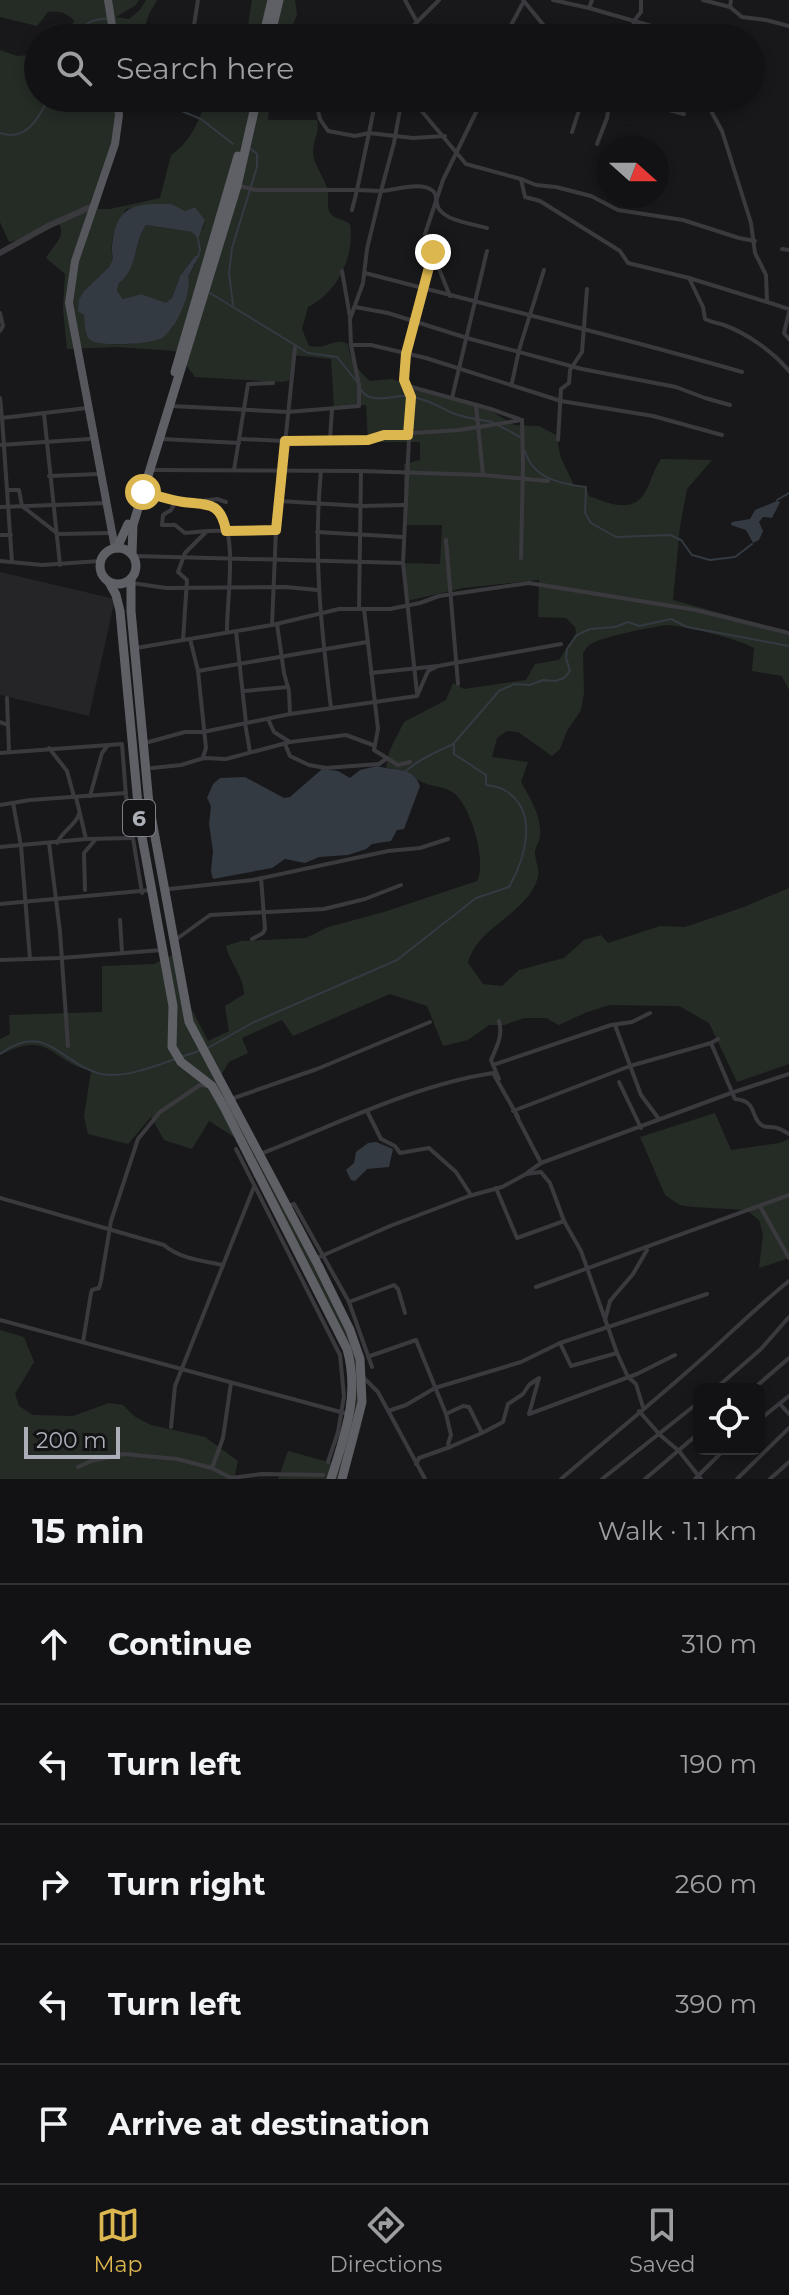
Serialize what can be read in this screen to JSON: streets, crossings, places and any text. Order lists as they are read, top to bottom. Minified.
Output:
{"streets":{"highway":["6"]},"scale_bar":"200 m","north":"right","page":{"search":"Search here","scale":"200 m","heading":["15 min","Walk · 1.1 km"],"list":[["Continue","310 m"],["Turn left","190 m"],["Turn right","260 m"],["Turn left","390 m"],"Arrive at destination"],"nav":["Map","Directions","Saved"]}}
